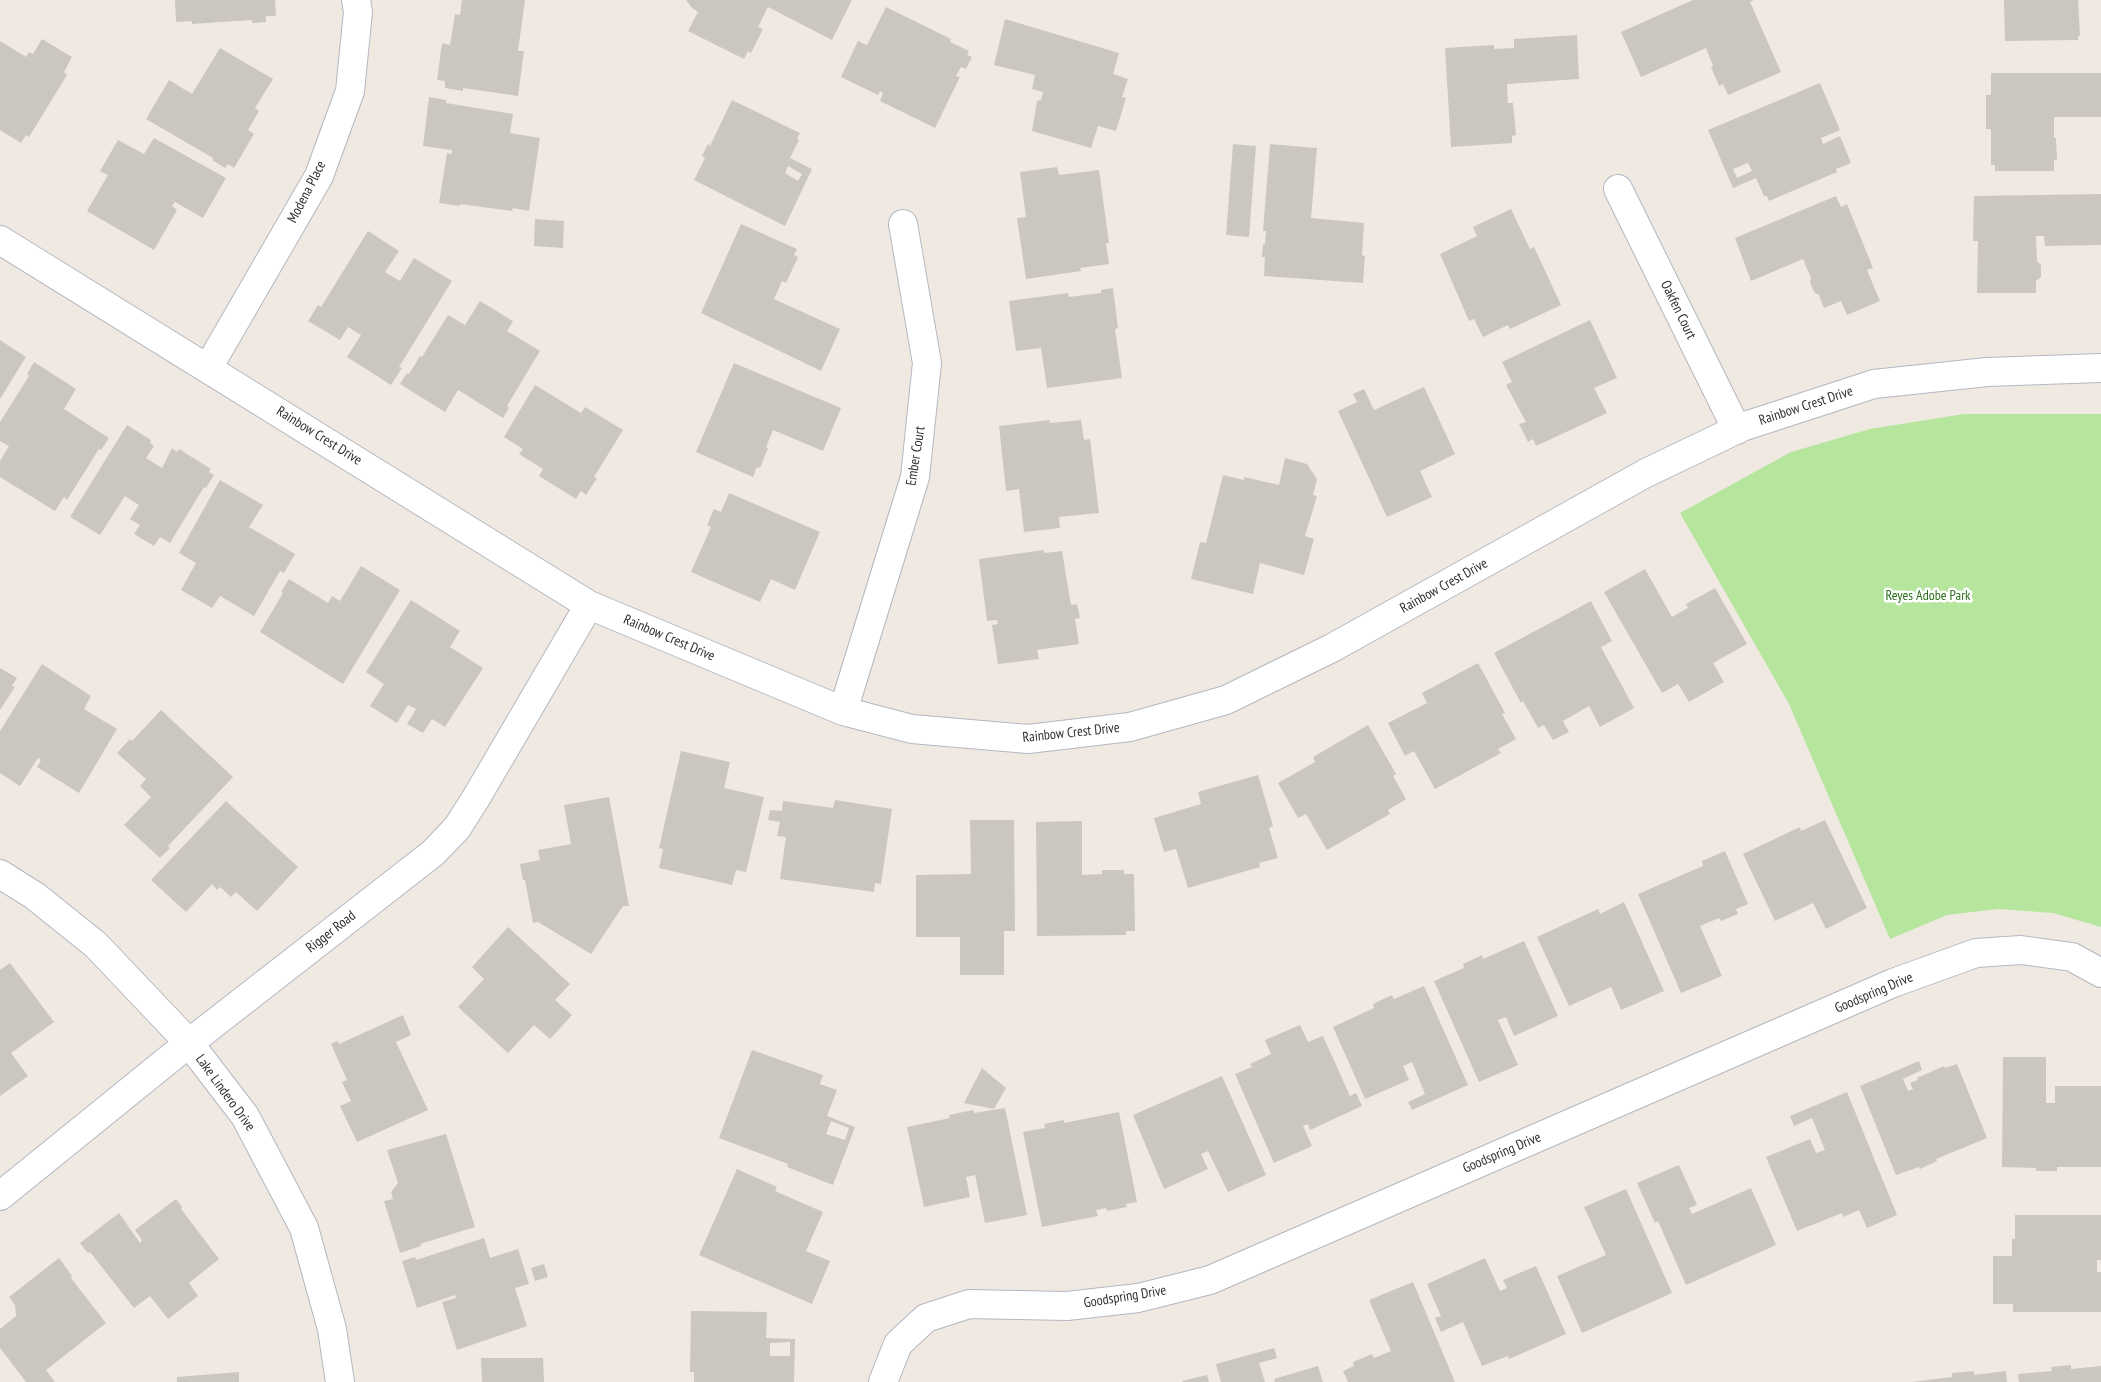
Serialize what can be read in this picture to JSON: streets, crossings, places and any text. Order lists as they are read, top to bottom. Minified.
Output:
{"streets":{"street":["Modena Place","Oakfen Court","Rainbow Crest Drive","Ember Court","Rigger Road","Goodspring Drive","Lake Lindero Drive"]},"crossings":[["Modena Place","Rainbow Crest Drive"],["Oakfen Court","Rainbow Crest Drive"],["Rainbow Crest Drive","Ember Court"],["Rainbow Crest Drive","Rigger Road"],["Rigger Road","Lake Lindero Drive"]],"parks":["Reyes Adobe Park"]}
